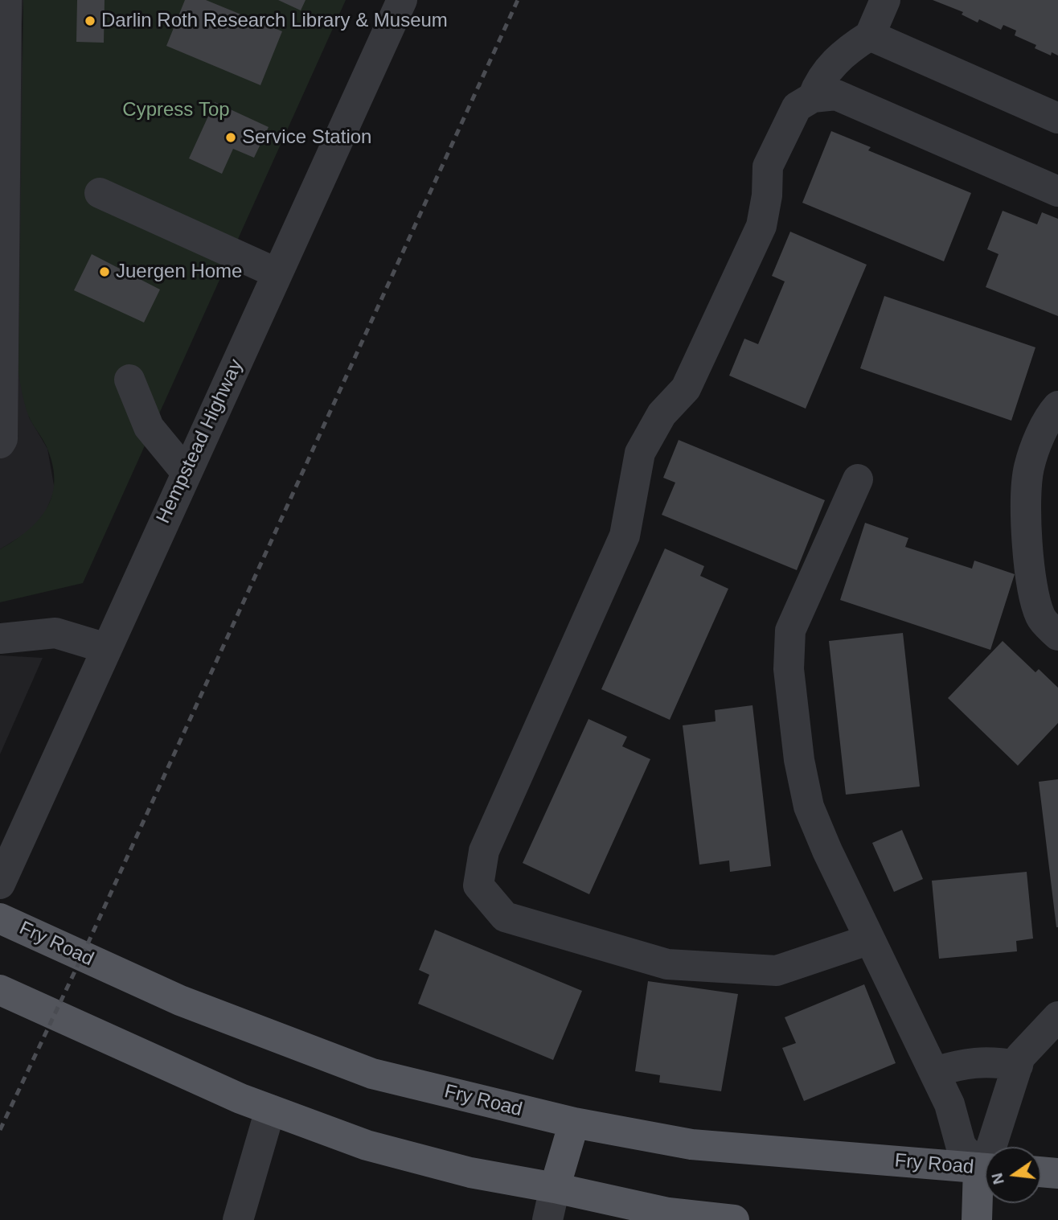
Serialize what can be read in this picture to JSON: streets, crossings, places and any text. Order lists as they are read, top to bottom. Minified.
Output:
{"streets":{"main road":["Fry Road"],"street":["Hempstead Highway"]},"parks":["Cypress Top"],"places":["Darlin Roth Research Library & Museum","Service Station","Juergen Home"],"north":"left"}
